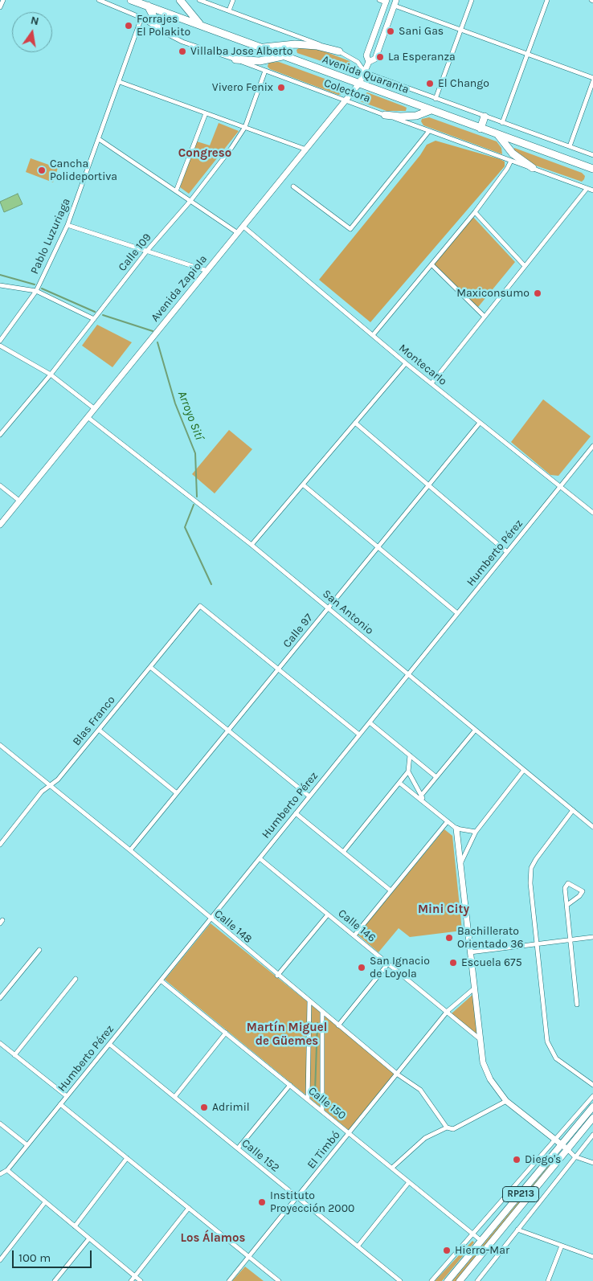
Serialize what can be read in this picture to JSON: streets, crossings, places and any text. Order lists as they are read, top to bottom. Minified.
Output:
{"streets":{"highway":["Avenida Quaranta"],"main road":["Avenida Zapiola","RP213"],"street":["Colectora","Pablo Luzuriaga","Calle 109","Montecarlo","Humberto Pérez","San Antonio","Calle 97","Blas Franco","Calle 146","Calle 148","Calle 150","El Timbó","Calle 152"]},"crossings":[["Avenida Quaranta","Avenida Zapiola"],["Colectora","Pablo Luzuriaga"],["Colectora","Calle 109"],["Colectora","Avenida Zapiola"],["Avenida Zapiola","Montecarlo"],["Avenida Zapiola","San Antonio"],["Montecarlo","Humberto Pérez"],["Montecarlo","Calle 97"],["Humberto Pérez","San Antonio"],["Humberto Pérez","Calle 146"],["Humberto Pérez","Calle 148"],["Humberto Pérez","Calle 150"],["Humberto Pérez","Calle 152"],["San Antonio","Calle 97"],["Calle 97","Blas Franco"],["Calle 97","Calle 148"],["Blas Franco","Calle 148"],["Calle 146","El Timbó"],["Calle 148","El Timbó"],["Calle 150","El Timbó"],["Calle 150","RP213"],["El Timbó","Calle 152"]],"districts":["Congreso","Mini City","Martín Miguel de Güemes","Los Álamos"],"water":["Arroyo Sití"],"places":["Forrajes El Polakito","Sani Gas","Villalba Jose Alberto","La Esperanza","El Chango","Vivero Fenix","Cancha Polideportiva","Maxiconsumo","Bachillerato Orientado 36","Escuela 675","San Ignacio de Loyola","Adrimil","Diego's","Instituto Proyección 2000","Hierro-Mar"],"scale_bar":"100 m","north":"top"}
